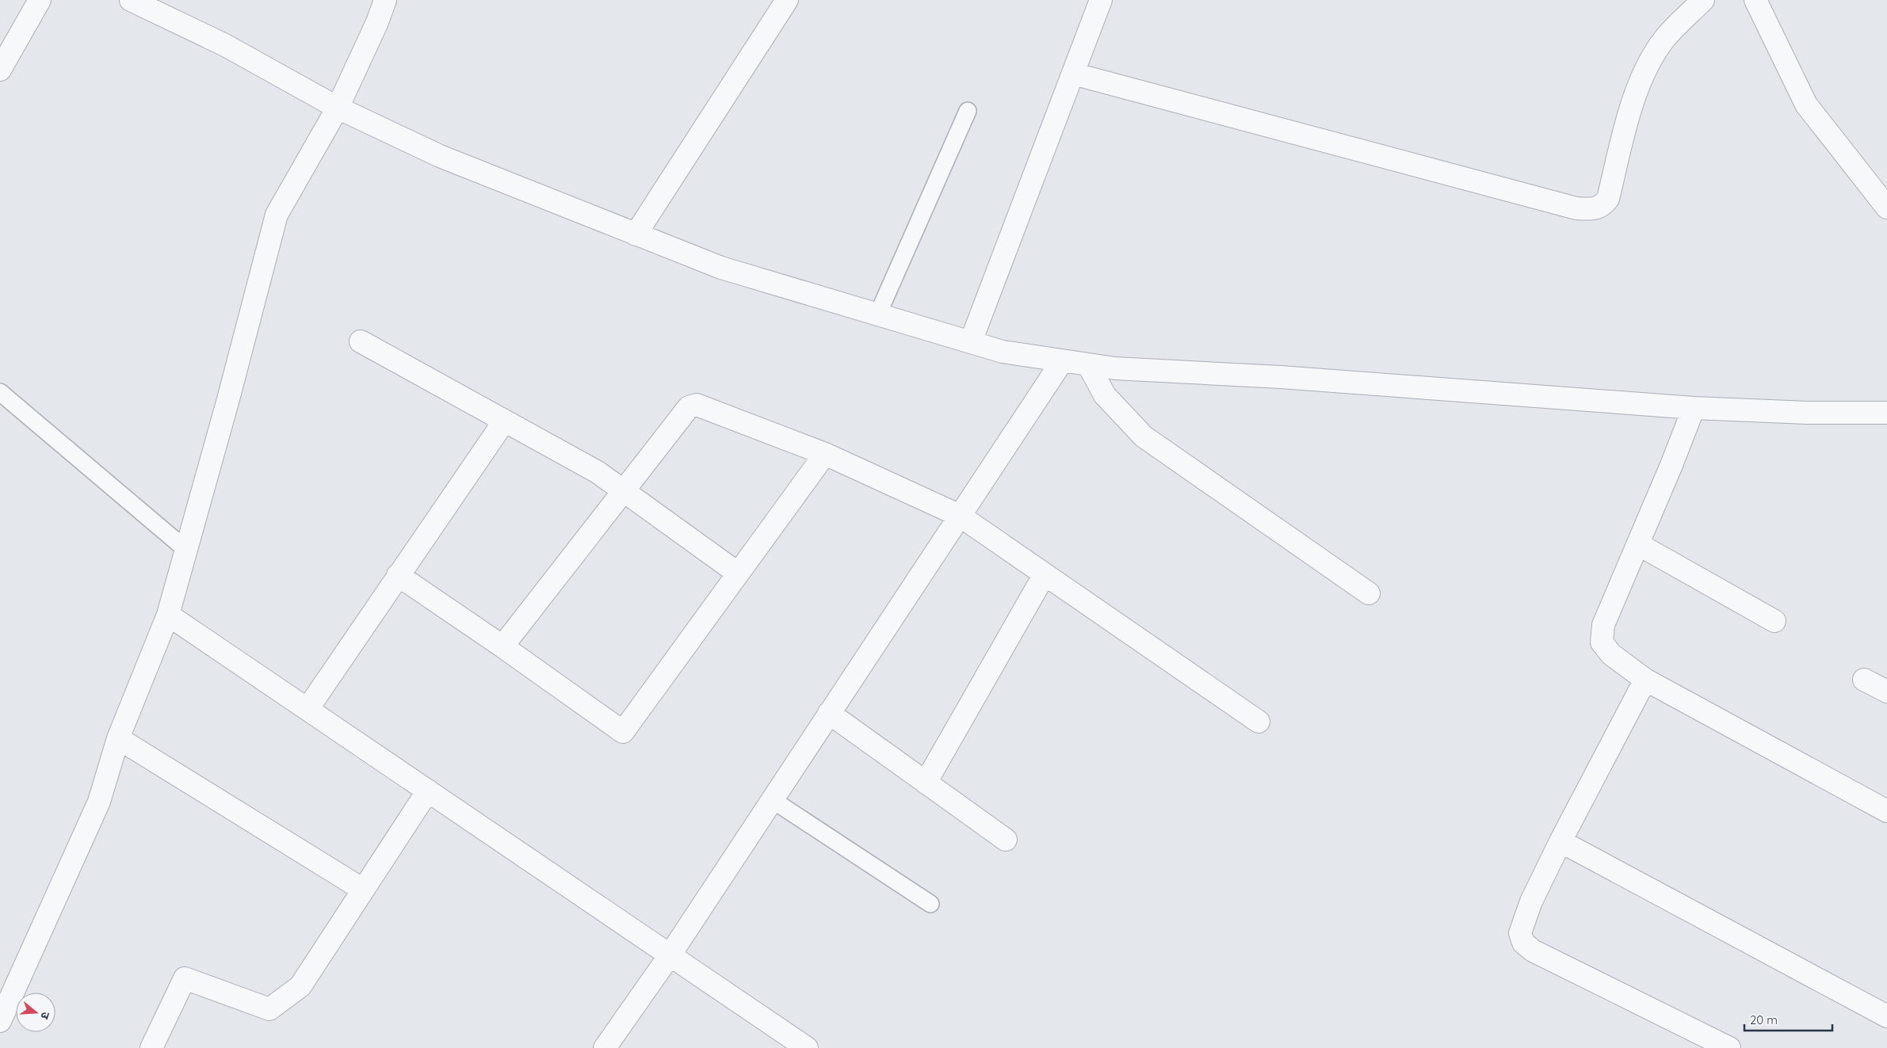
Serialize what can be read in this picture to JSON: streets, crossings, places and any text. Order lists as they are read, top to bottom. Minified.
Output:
{"scale_bar":"20 m","north":"right"}
